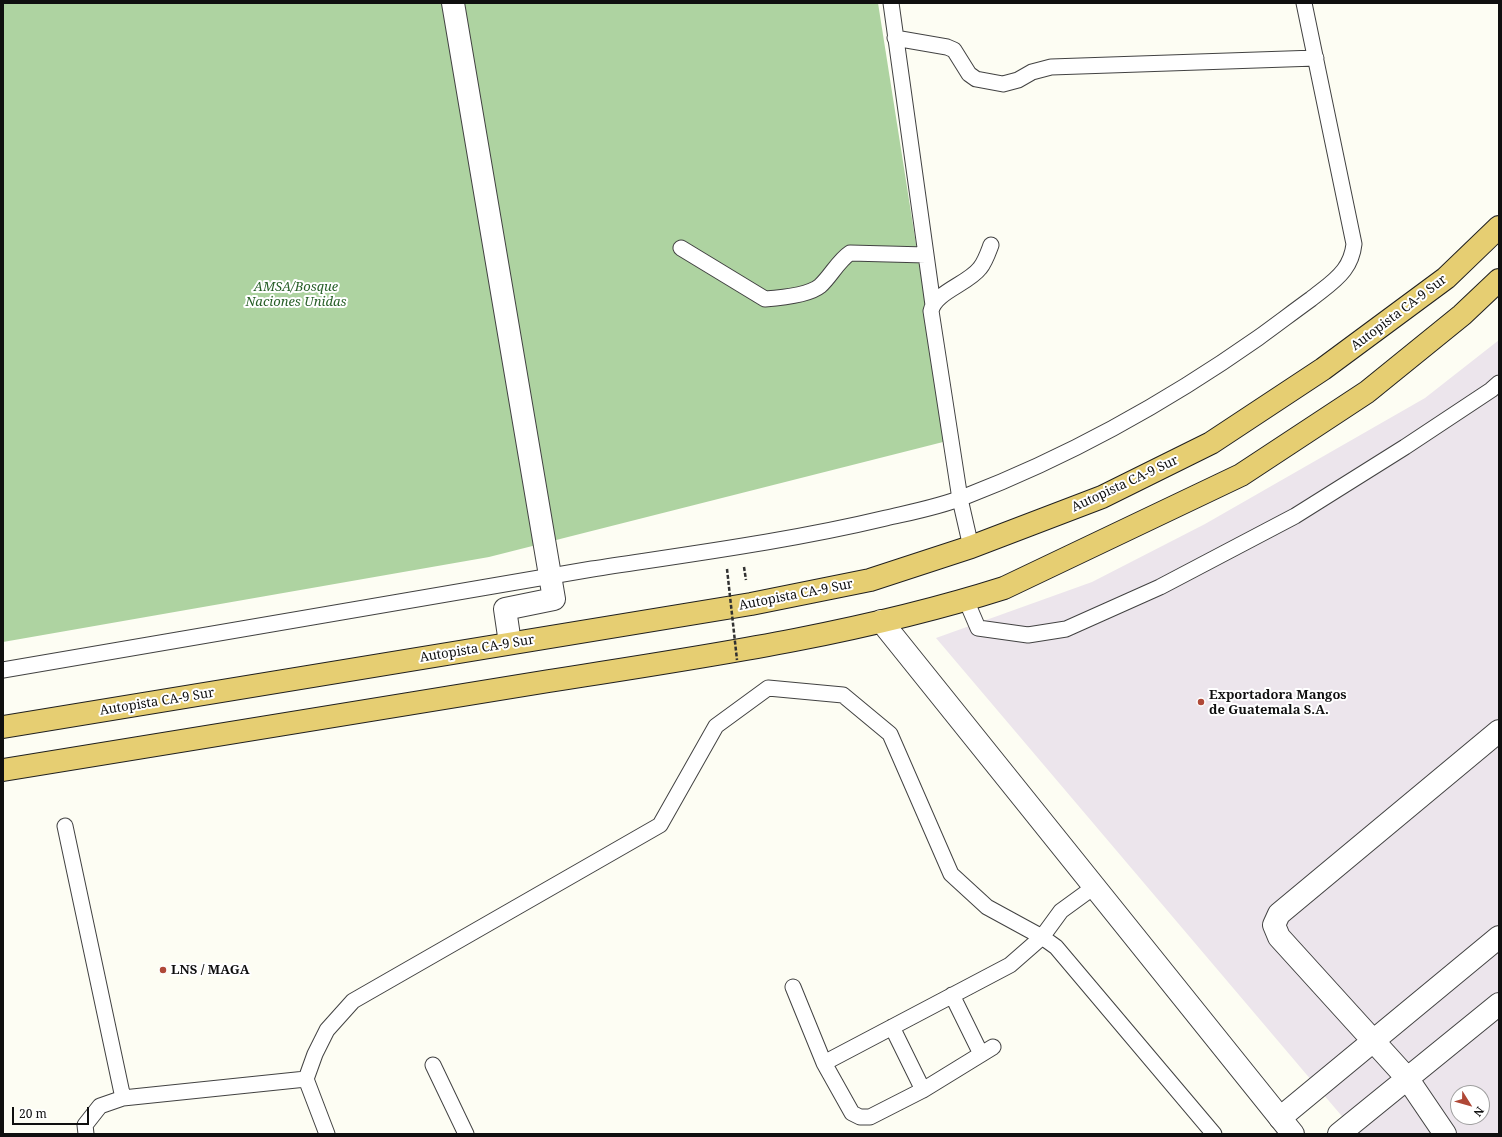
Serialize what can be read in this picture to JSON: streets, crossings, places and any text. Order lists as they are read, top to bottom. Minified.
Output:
{"streets":{"highway":["Autopista CA-9 Sur"]},"parks":["AMSA/Bosque Naciones Unidas"],"places":["Exportadora Mangos de Guatemala S.A.","LNS / MAGA"],"scale_bar":"20 m","north":"bottom right"}
